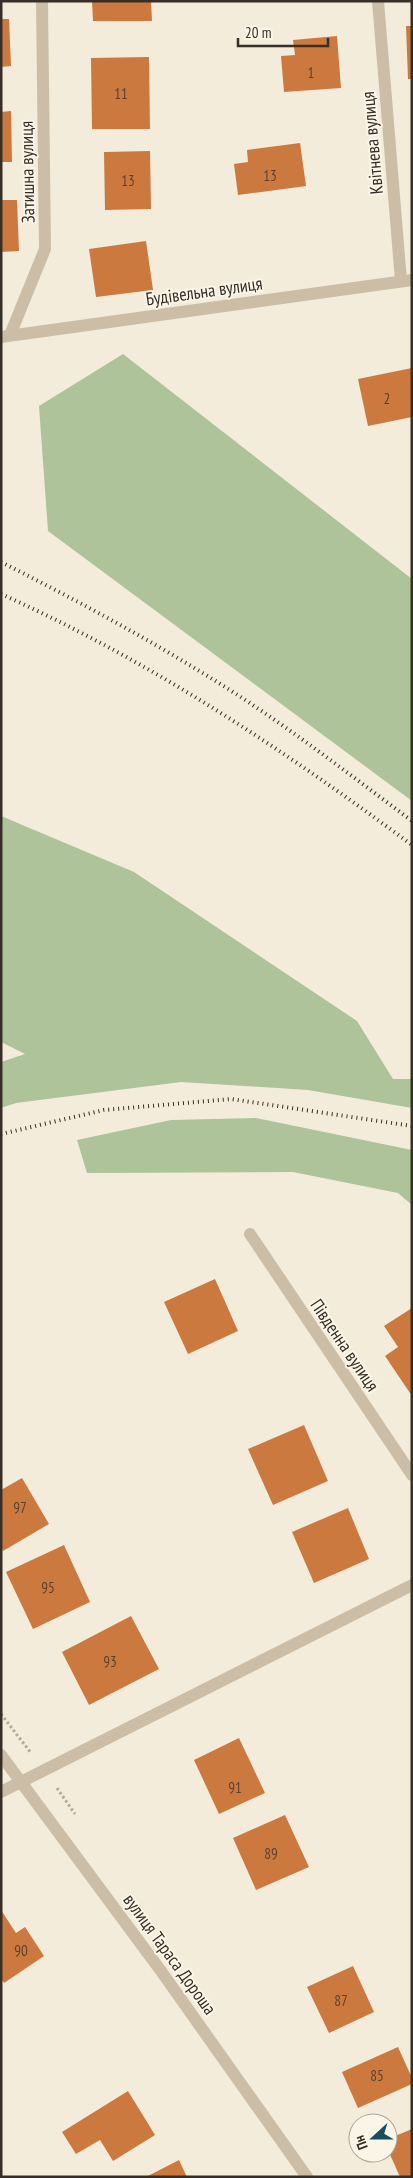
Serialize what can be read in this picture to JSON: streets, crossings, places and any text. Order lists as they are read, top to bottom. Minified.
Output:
{"streets":{"street":["Квітнева вулиця","Затишна вулиця","Будівельна вулиця","Південна вулиця","вулиця Тараса Дороша"]},"crossings":[["Квітнева вулиця","Будівельна вулиця"],["Затишна вулиця","Будівельна вулиця"]],"house_numbers":["1","11","13","13","2","97","95","93","91","89","90","87","85"],"scale_bar":"20 m","north":"left"}
